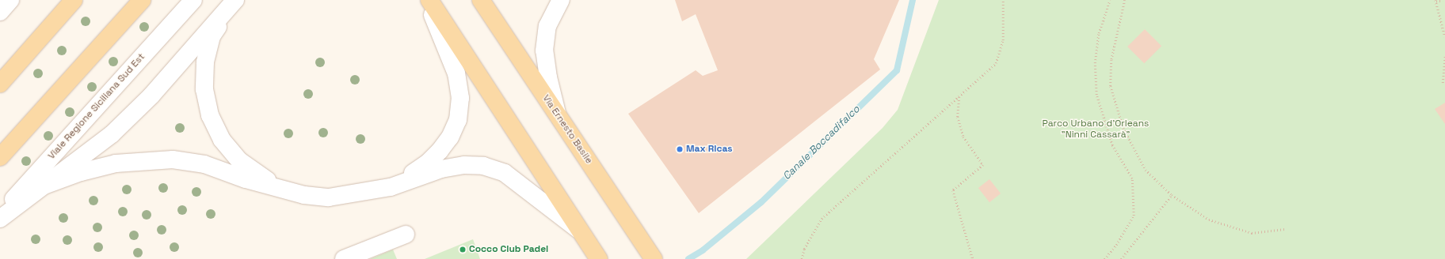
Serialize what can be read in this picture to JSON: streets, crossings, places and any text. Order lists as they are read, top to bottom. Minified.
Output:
{"streets":{"main road":["Via Ernesto Basile"],"street":["Viale Regione Siciliana Sud Est"]},"water":["Canale Boccadifalco"],"parks":["Parco Urbano d'Orleans \"Ninni Cassarà\""],"places":["Max Ricas","Cocco Club Padel"]}
